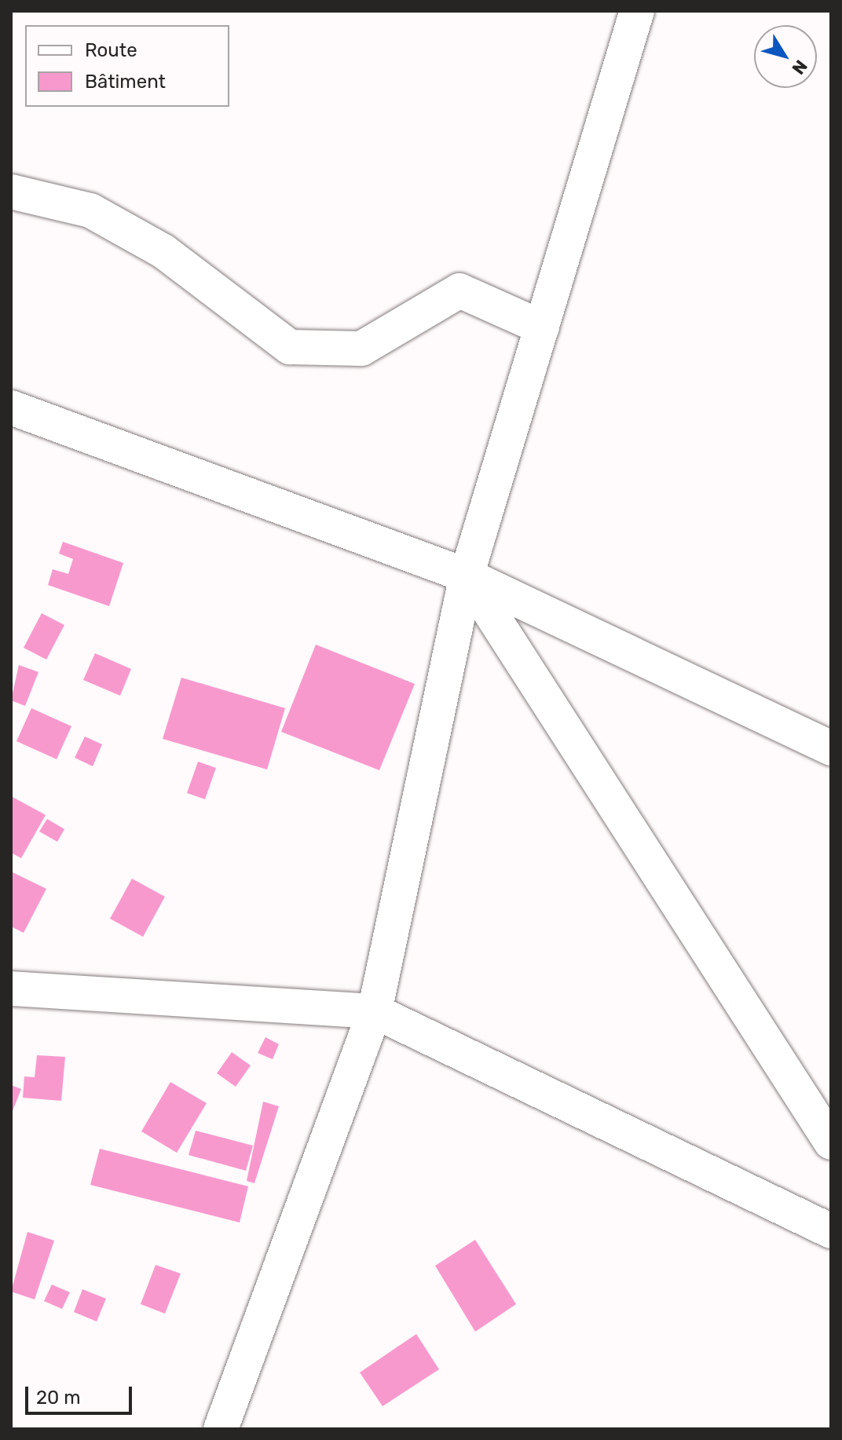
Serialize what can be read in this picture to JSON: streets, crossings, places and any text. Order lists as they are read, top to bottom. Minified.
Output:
{"legend":["Route","Bâtiment"],"scale_bar":"20 m","north":"bottom right"}
